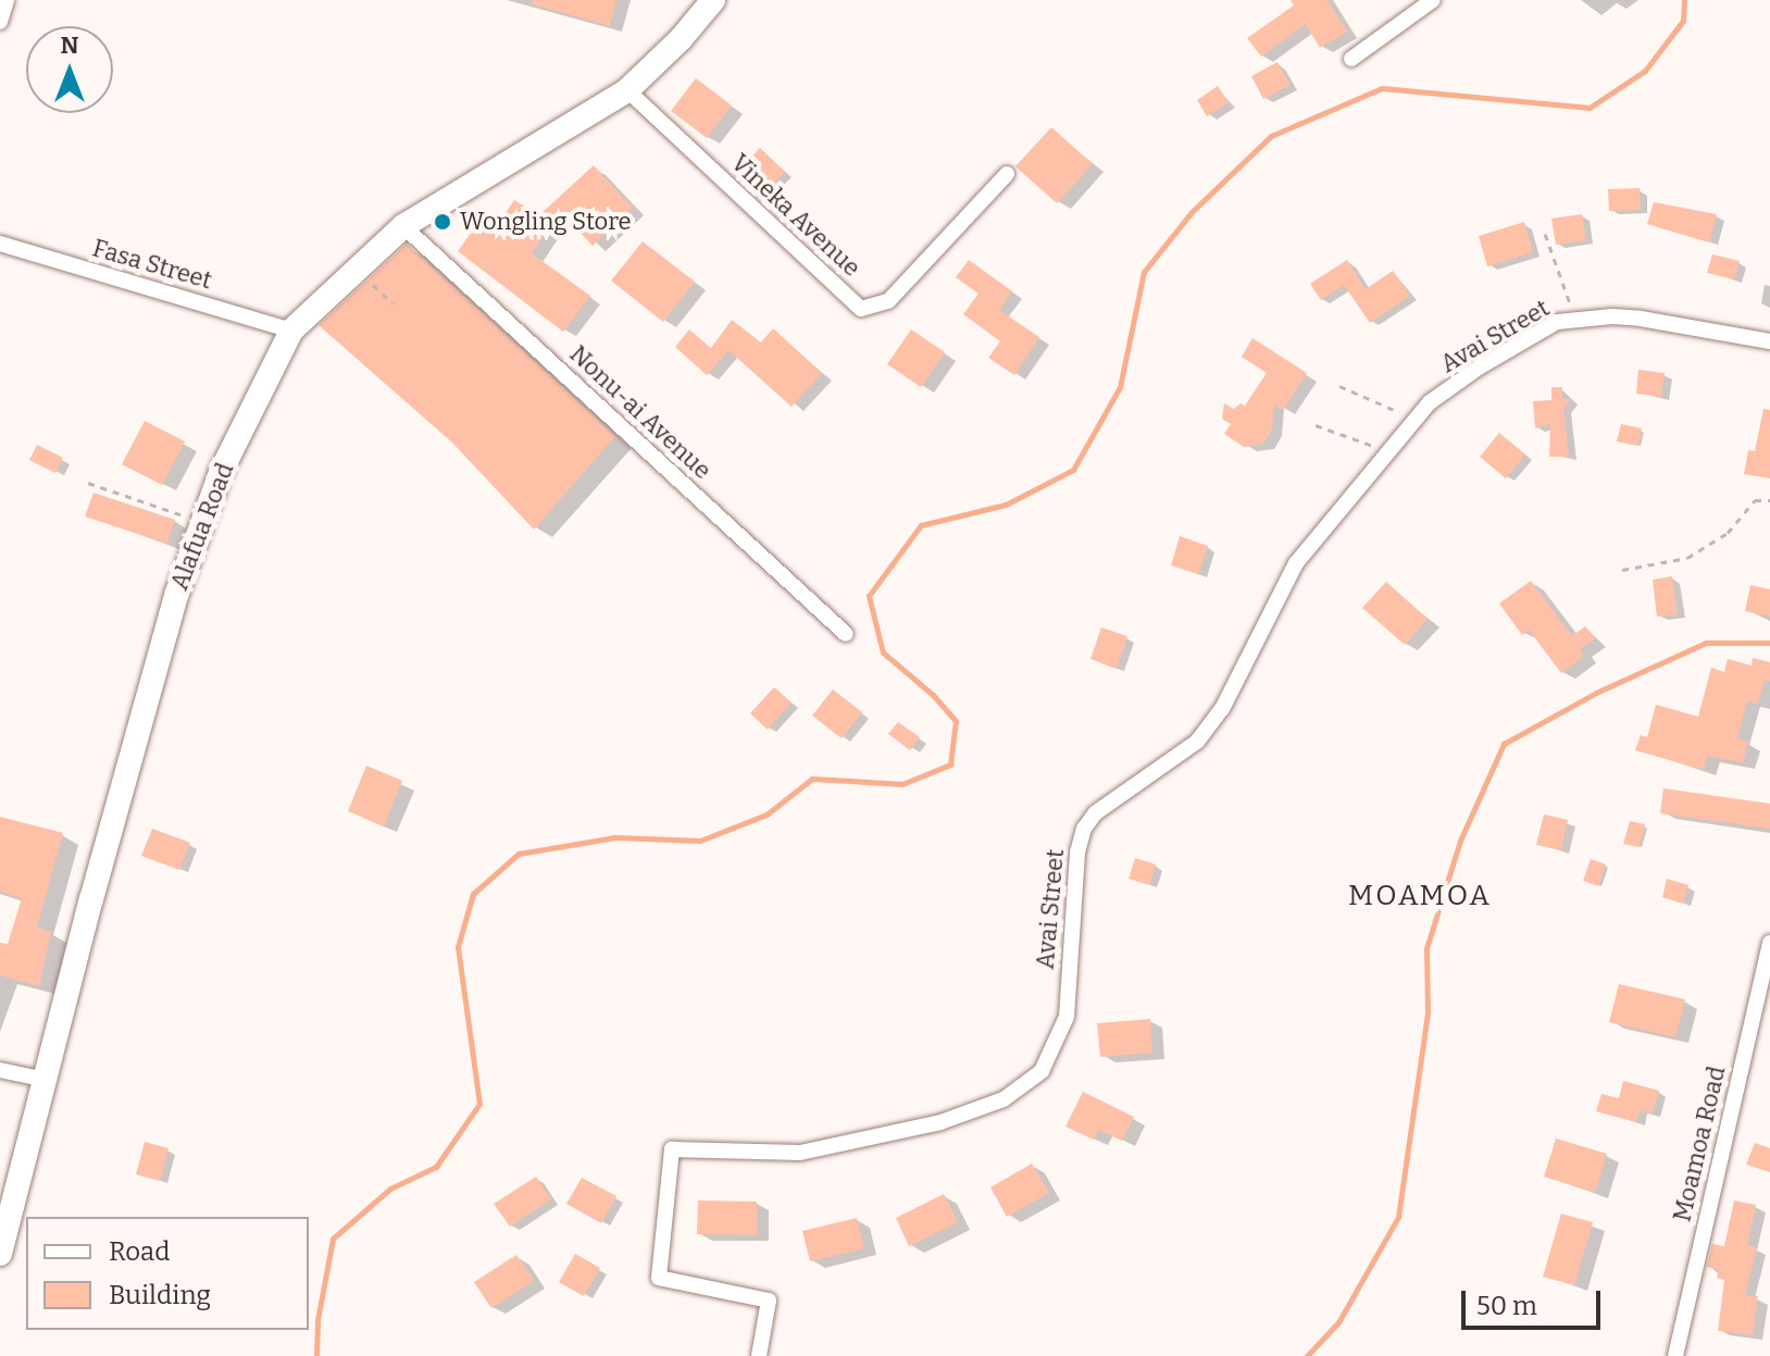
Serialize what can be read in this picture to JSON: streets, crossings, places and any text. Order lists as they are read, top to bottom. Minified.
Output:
{"streets":{"street":["Vineka Avenue","Fasa Street","Avai Street","Nonu-ai Avenue","Alafua Road","Moamoa Road"]},"crossings":[["Vineka Avenue","Alafua Road"],["Fasa Street","Alafua Road"],["Nonu-ai Avenue","Alafua Road"]],"districts":["MOAMOA"],"places":["Wongling Store"],"legend":["Road","Building"],"scale_bar":"50 m","north":"top"}
